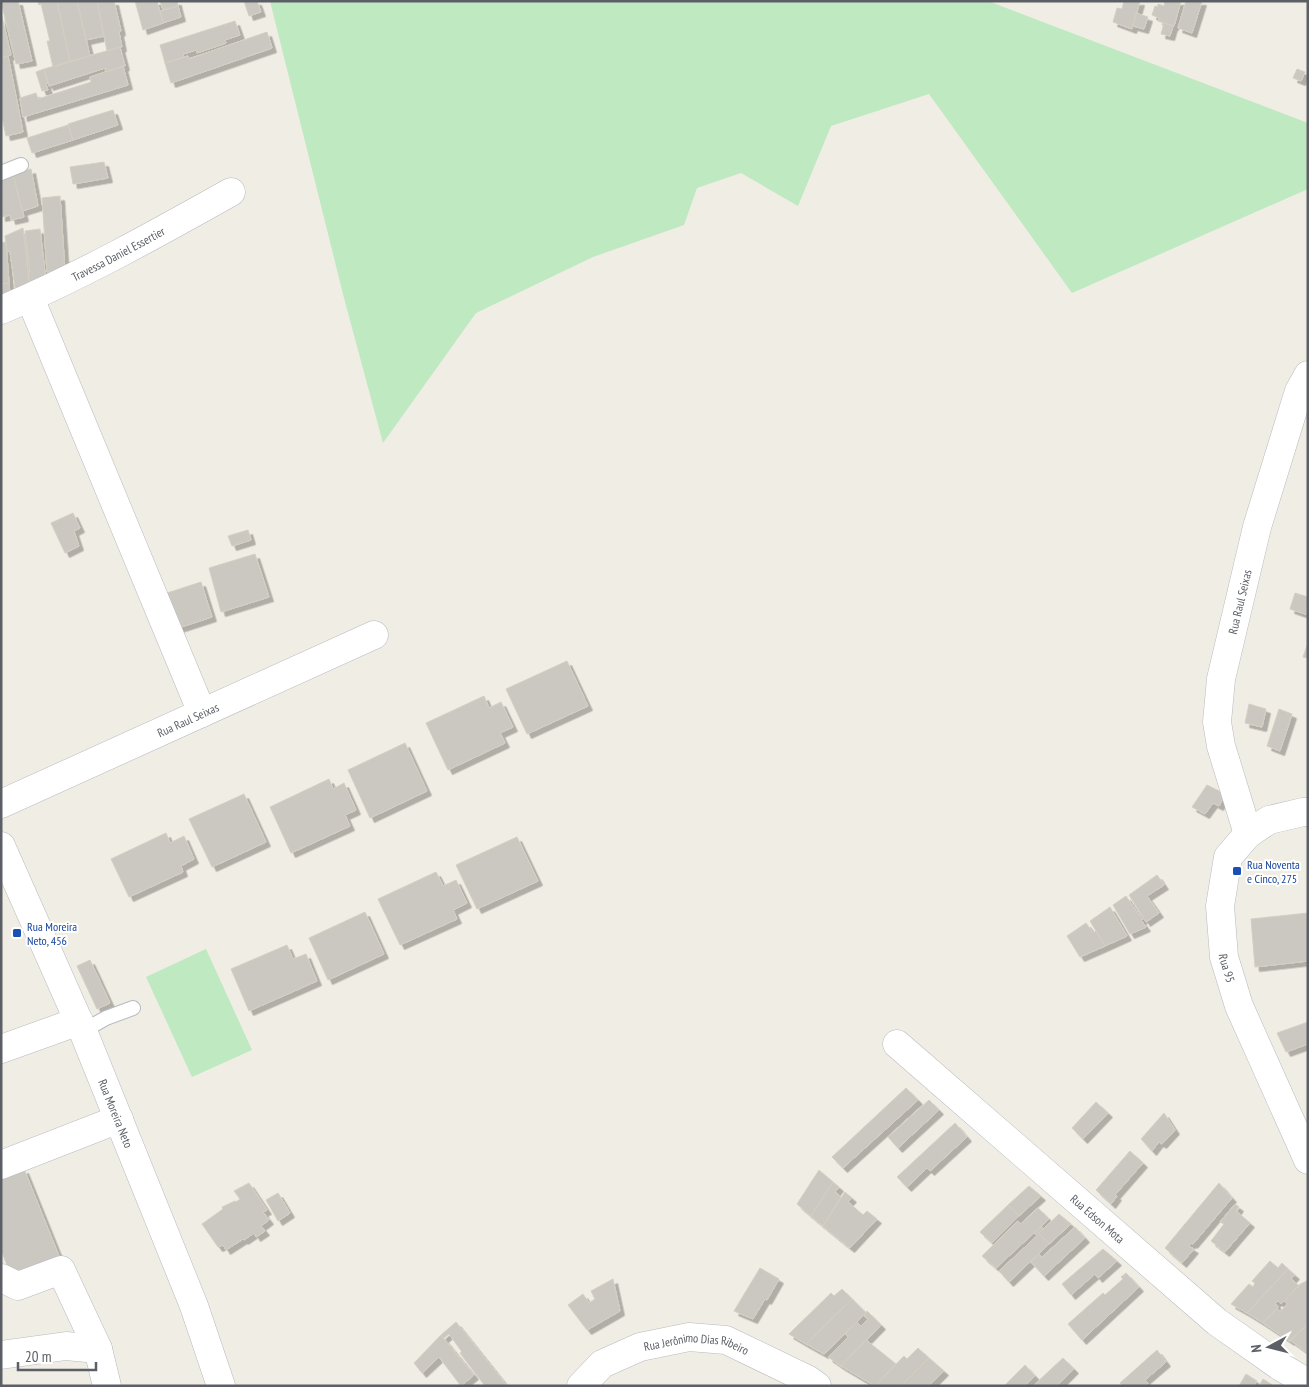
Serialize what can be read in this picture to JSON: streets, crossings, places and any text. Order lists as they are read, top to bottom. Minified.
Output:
{"streets":{"street":["Travessa Daniel Essertier","Rua Raul Seixas","Rua 95","Rua Moreira Neto","Rua Edson Mota","Rua Jerônimo Dias Ribeiro"]},"crossings":[["Rua Raul Seixas","Rua 95"]],"places":{"transit":["Rua Noventa e Cinco, 275","Rua Moreira Neto, 456"]},"scale_bar":"20 m","north":"left"}
